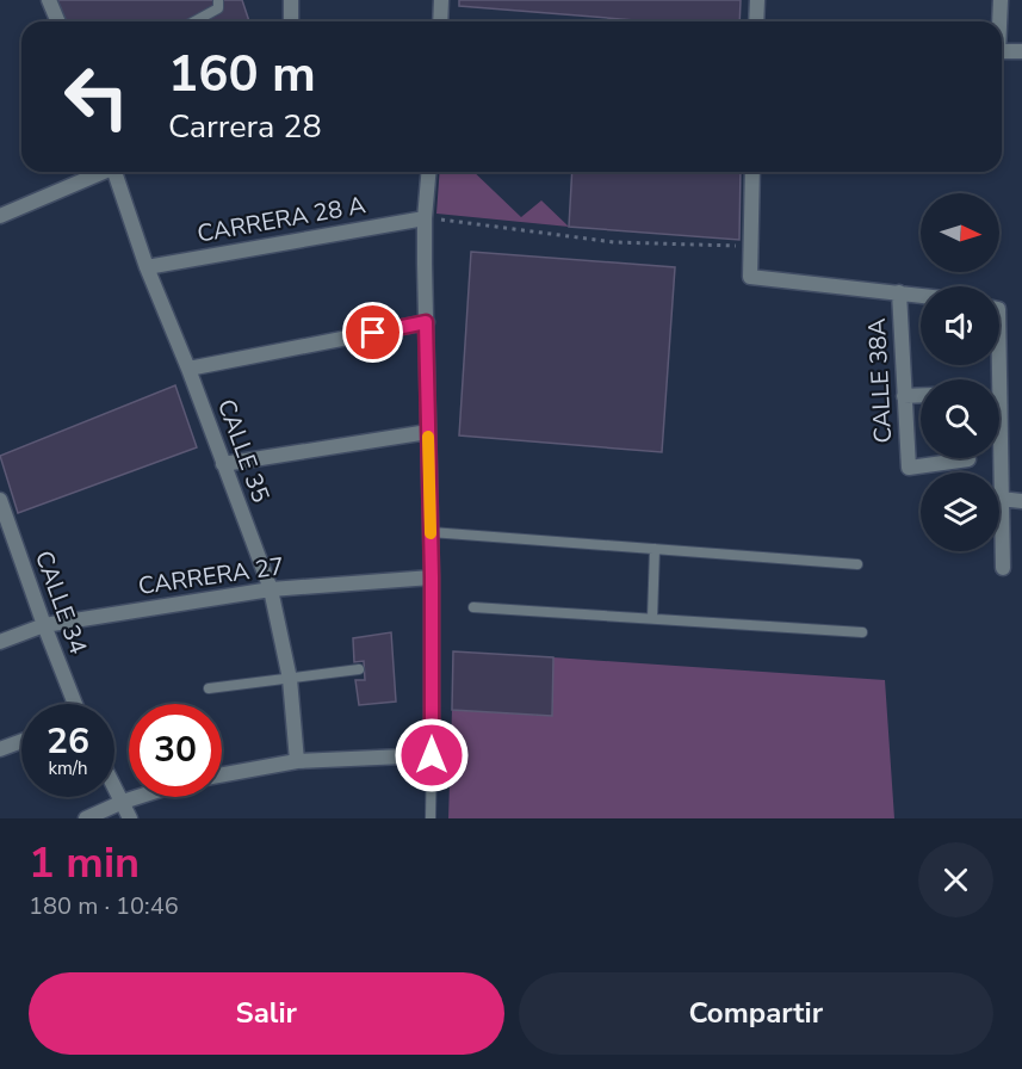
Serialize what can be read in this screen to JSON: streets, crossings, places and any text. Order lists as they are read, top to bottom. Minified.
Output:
{"streets":{"street":["CARRERA 28 A","CALLE 38A","CALLE 35","CARRERA 27","CALLE 34"]},"crossings":[["CARRERA 28 A","CALLE 35"],["CALLE 35","CARRERA 27"],["CARRERA 27","CALLE 34"]],"north":"right","page":{"turn":["160 m","Carrera 28"],"speed":"26 km/h","limit":"30","heading":["1 min","180 m · 10:46"],"buttons":["Salir","Compartir"]}}
